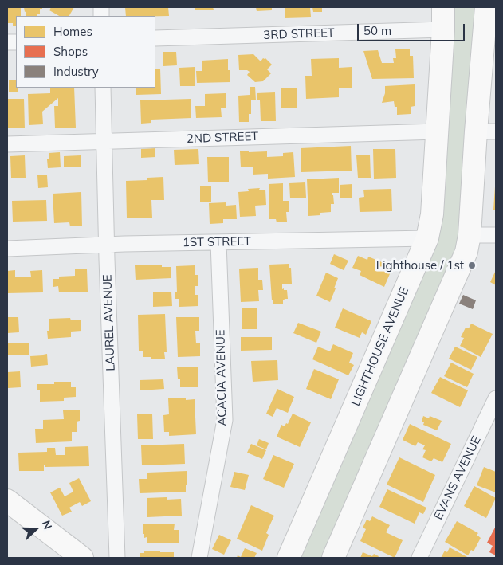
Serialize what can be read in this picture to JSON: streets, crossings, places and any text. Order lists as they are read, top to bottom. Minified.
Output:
{"streets":{"main road":["LIGHTHOUSE AVENUE"],"street":["3RD STREET","2ND STREET","1ST STREET","LAUREL AVENUE","ACACIA AVENUE","EVANS AVENUE"]},"crossings":[["3RD STREET","LIGHTHOUSE AVENUE"],["2ND STREET","LAUREL AVENUE"],["2ND STREET","LIGHTHOUSE AVENUE"],["1ST STREET","LAUREL AVENUE"],["1ST STREET","LIGHTHOUSE AVENUE"],["1ST STREET","ACACIA AVENUE"]],"places":["Lighthouse / 1st"],"legend":["Homes","Shops","Industry"],"scale_bar":"50 m","north":"right"}
